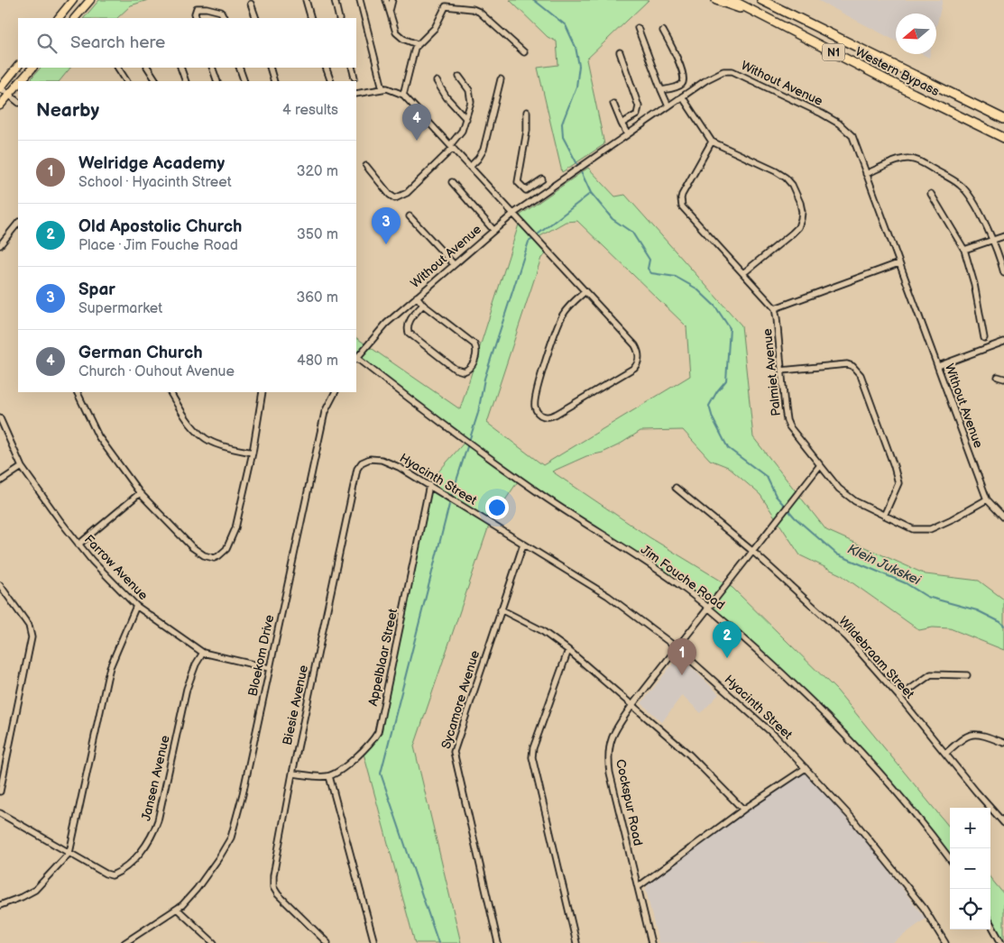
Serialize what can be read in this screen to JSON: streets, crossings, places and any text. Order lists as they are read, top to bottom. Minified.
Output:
{"streets":{"highway":["N1","Western Bypass"],"street":["Without Avenue","Palmiet Avenue","Hyacinth Street","Farrow Avenue","Jim Fouche Road","Bloekom Drive","Appelblaar Street","Wildebraam Street","Sycamore Avenue","Biesie Avenue","Jansen Avenue","Cockspur Road"]},"crossings":[["Without Avenue","Palmiet Avenue"],["Palmiet Avenue","Cockspur Road"],["Hyacinth Street","Appelblaar Street"],["Hyacinth Street","Sycamore Avenue"],["Hyacinth Street","Biesie Avenue"],["Hyacinth Street","Cockspur Road"],["Farrow Avenue","Bloekom Drive"],["Farrow Avenue","Jansen Avenue"],["Jim Fouche Road","Cockspur Road"],["Wildebraam Street","Cockspur Road"]],"water":["Klein Jukskei"],"north":"left","page":{"search":"Search here","heading":["Nearby","4 results"],"pins":["4","3","2","1"],"list":[{"mark":"1","name":"Welridge Academy","note":"School · Hyacinth Street","value":"320 m"},{"mark":"2","name":"Old Apostolic Church","note":"Place · Jim Fouche Road","value":"350 m"},{"mark":"3","name":"Spar","note":"Supermarket","value":"360 m"},{"mark":"4","name":"German Church","note":"Church · Ouhout Avenue","value":"480 m"}],"map_buttons":["+","−"]}}
